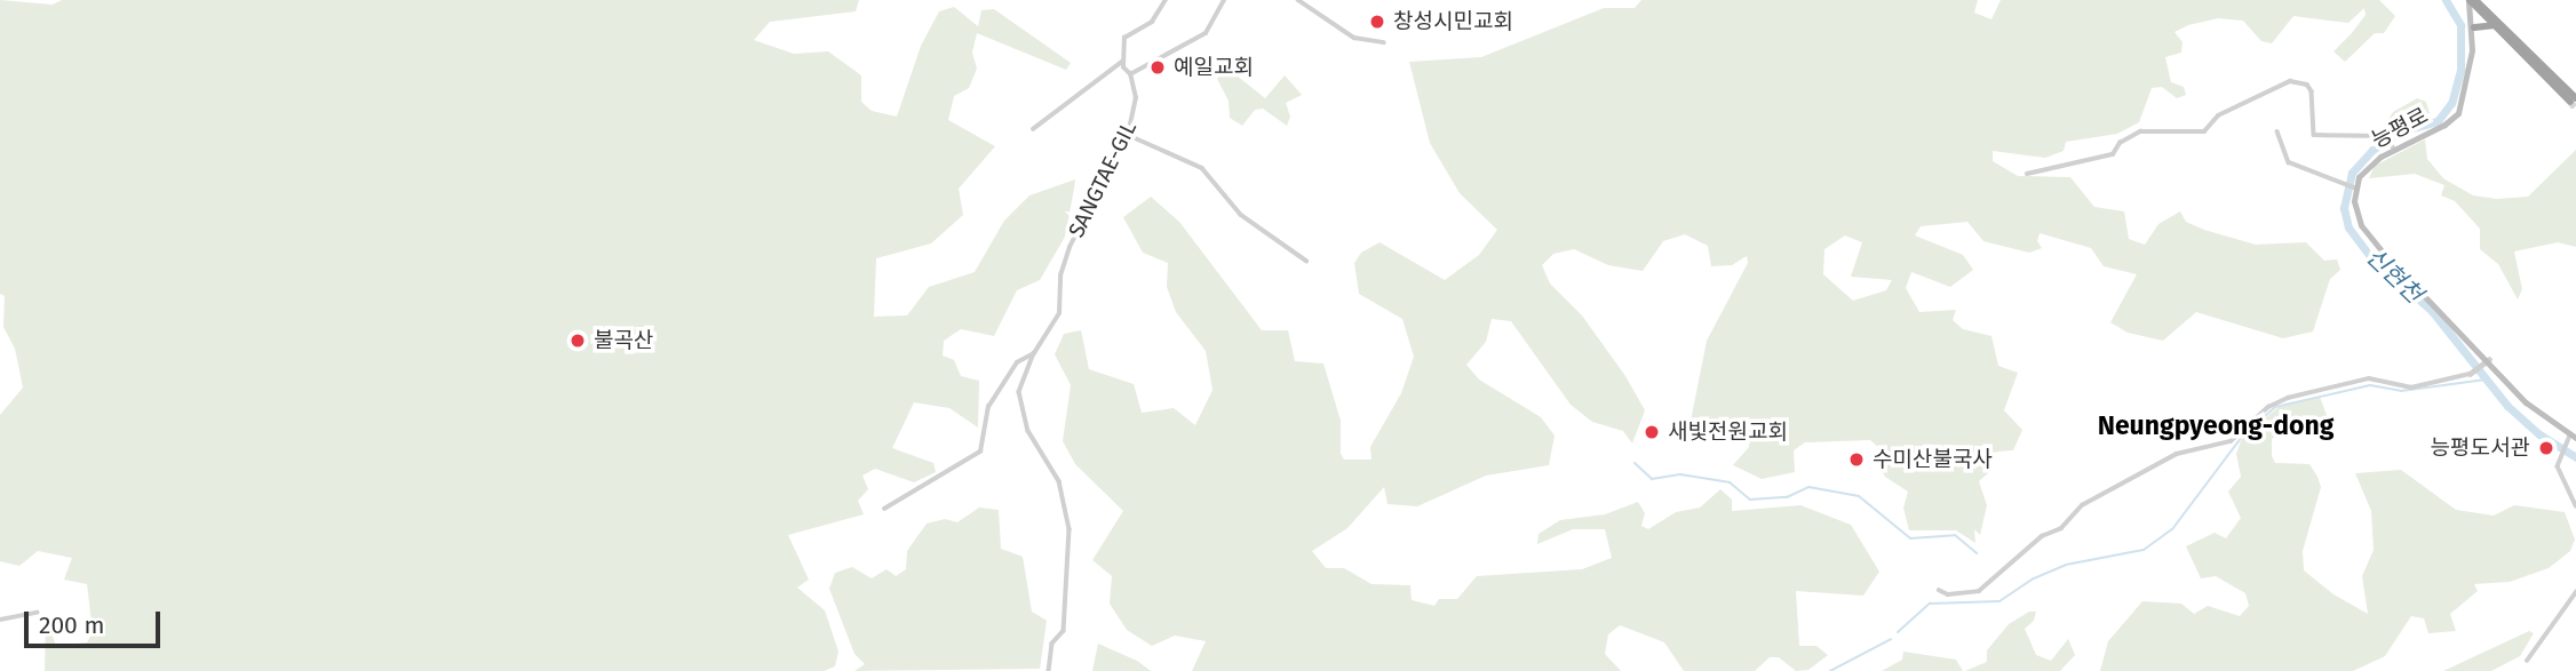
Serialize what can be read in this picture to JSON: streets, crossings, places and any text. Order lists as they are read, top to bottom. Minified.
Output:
{"streets":{"main road":["능평로"],"street":["SANGTAE-GIL"]},"districts":["Neungpyeong-dong"],"water":["신현천"],"places":["창성시민교회","예일교회","불곡산","새빛전원교회","능평도서관","수미산불국사"],"scale_bar":"200 m"}
